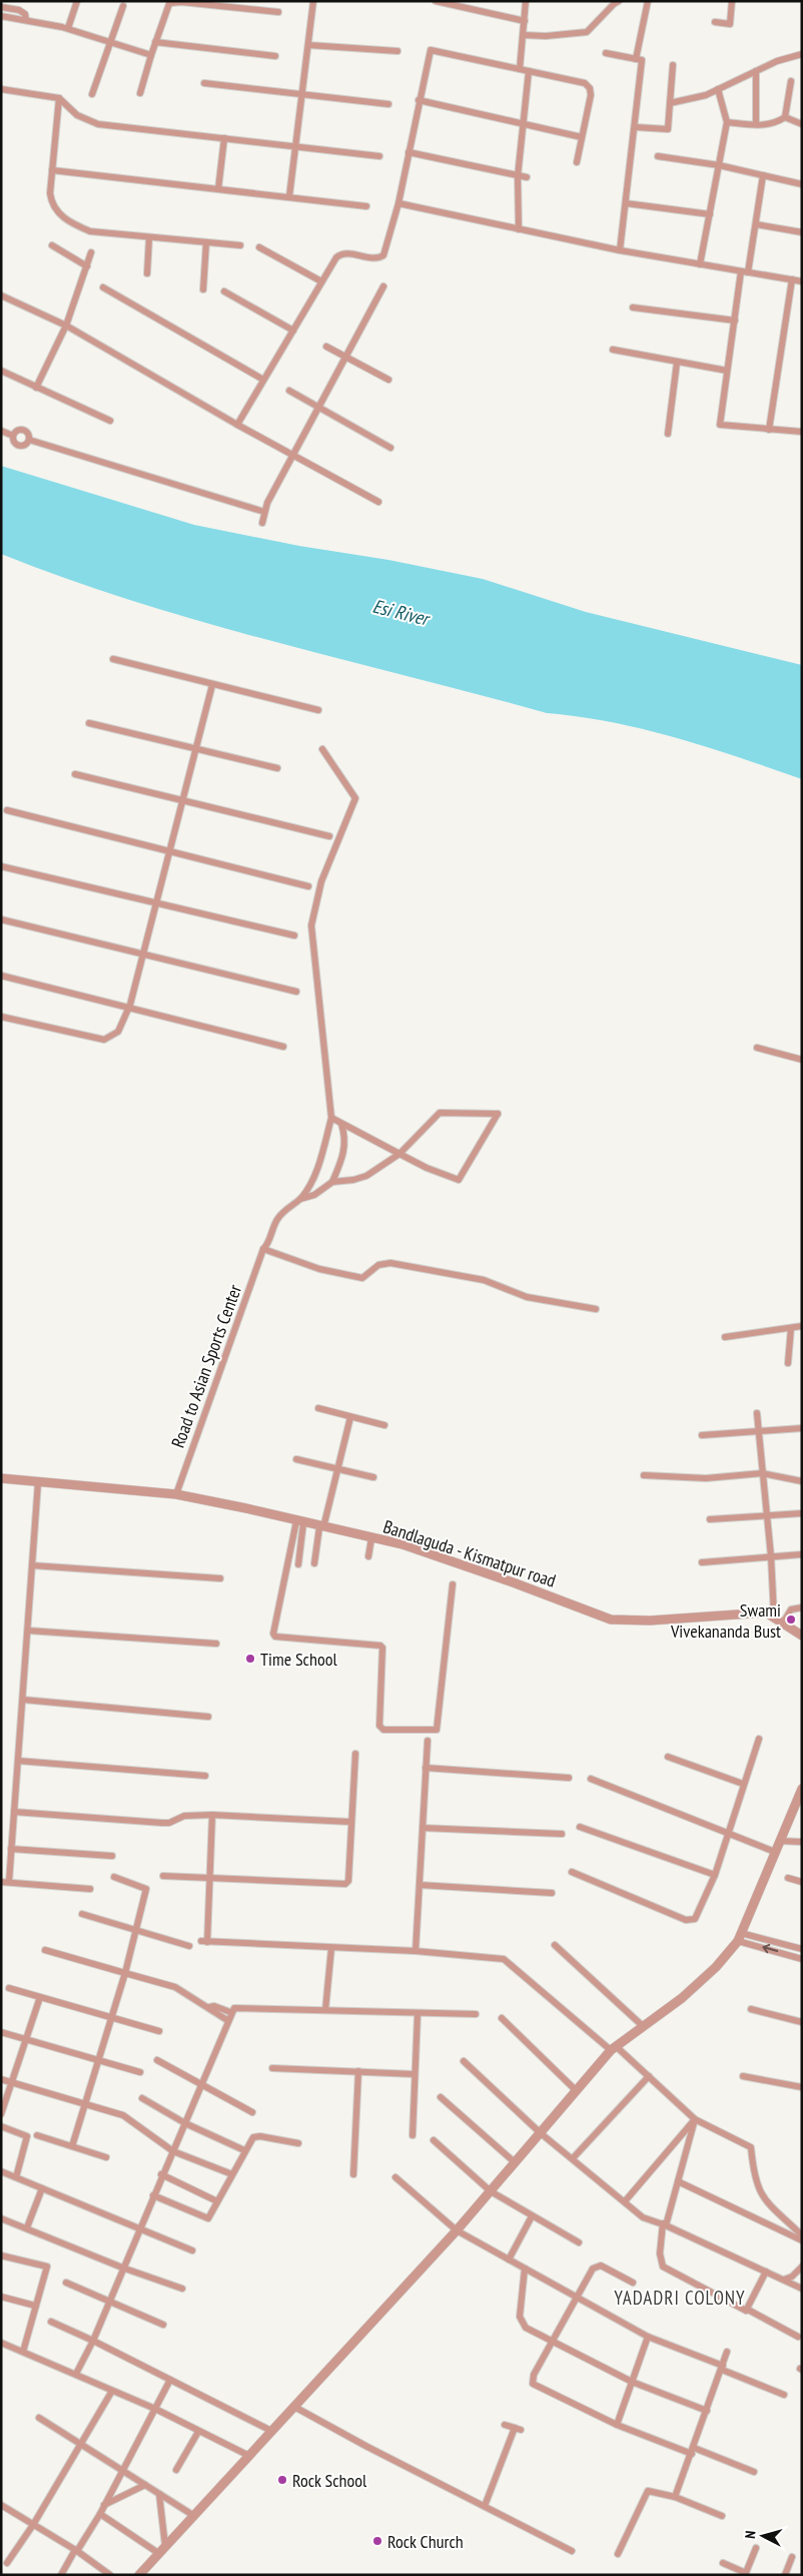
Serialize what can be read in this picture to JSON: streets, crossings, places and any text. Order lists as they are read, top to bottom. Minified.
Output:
{"streets":{"street":["Road to Asian Sports Center","Bandlaguda - Kismatpur road"]},"crossings":[["Road to Asian Sports Center","Bandlaguda - Kismatpur road"]],"districts":["YADADRI COLONY"],"water":["Esi River"],"places":["Swami Vivekananda Bust","Time School","Rock School","Rock Church"],"north":"left"}
